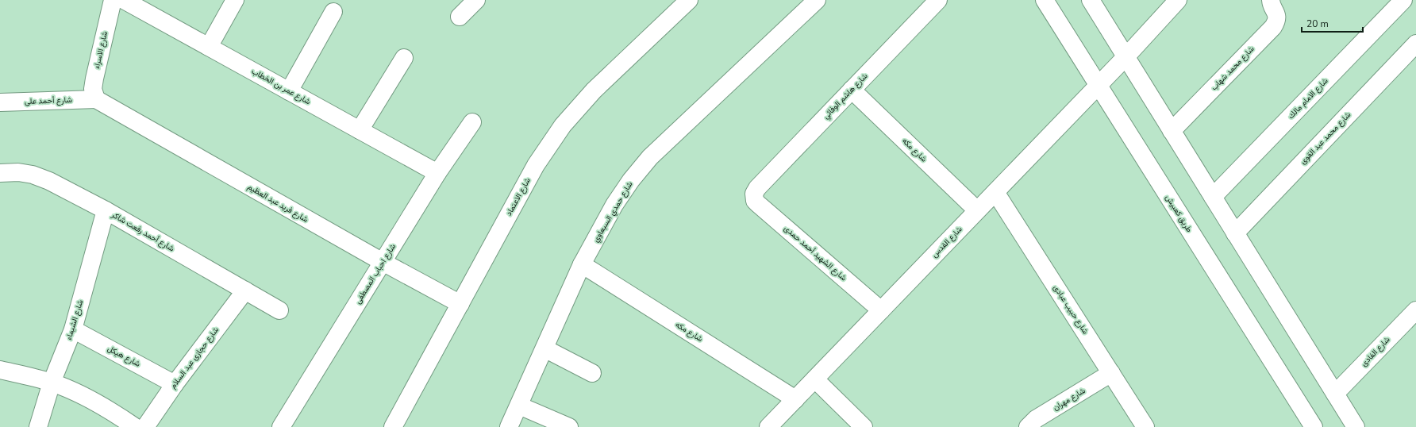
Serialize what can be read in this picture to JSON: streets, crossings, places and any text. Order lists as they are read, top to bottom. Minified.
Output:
{"streets":{"street":["شارع الاسراء","شارع محمد شهاب","شارع عمر بن الخطاب","شارع هاشم الوفائي","شارع الامام مالك","شارع أحمد على","شارع محمد عبد القوى","شارع مكه","شارع الاعتماد","شارع فريد عبد العظيم","شارع حمدي السبعاوي","طريق كعبيش","شارع أحمد رفعت شاكر","شارع القدس","شارع الشهيد أحمد حمدى","شارع احباب المصطفى","شارع حبيب عبادى","شارع الشيماء","شارع الفادى","شارع هيكل","شارع حجازى عبد السلام","شارع مهران"]},"crossings":[["شارع الاسراء","شارع أحمد على"],["شارع الاسراء","شارع فريد عبد العظيم"],["شارع عمر بن الخطاب","شارع احباب المصطفى"],["شارع هاشم الوفائي","شارع مكه"],["شارع هاشم الوفائي","شارع الشهيد أحمد حمدى"],["شارع أحمد على","شارع فريد عبد العظيم"],["شارع مكه","شارع حمدي السبعاوي"],["شارع مكه","شارع القدس"],["شارع الاعتماد","شارع فريد عبد العظيم"],["شارع فريد عبد العظيم","شارع احباب المصطفى"],["طريق كعبيش","شارع القدس"],["شارع أحمد رفعت شاكر","شارع الشيماء"],["شارع أحمد رفعت شاكر","شارع حجازى عبد السلام"],["شارع القدس","شارع الشهيد أحمد حمدى"],["شارع القدس","شارع حبيب عبادى"],["شارع حبيب عبادى","شارع مهران"],["شارع الشيماء","شارع هيكل"],["شارع هيكل","شارع حجازى عبد السلام"]],"scale_bar":"20 m"}
